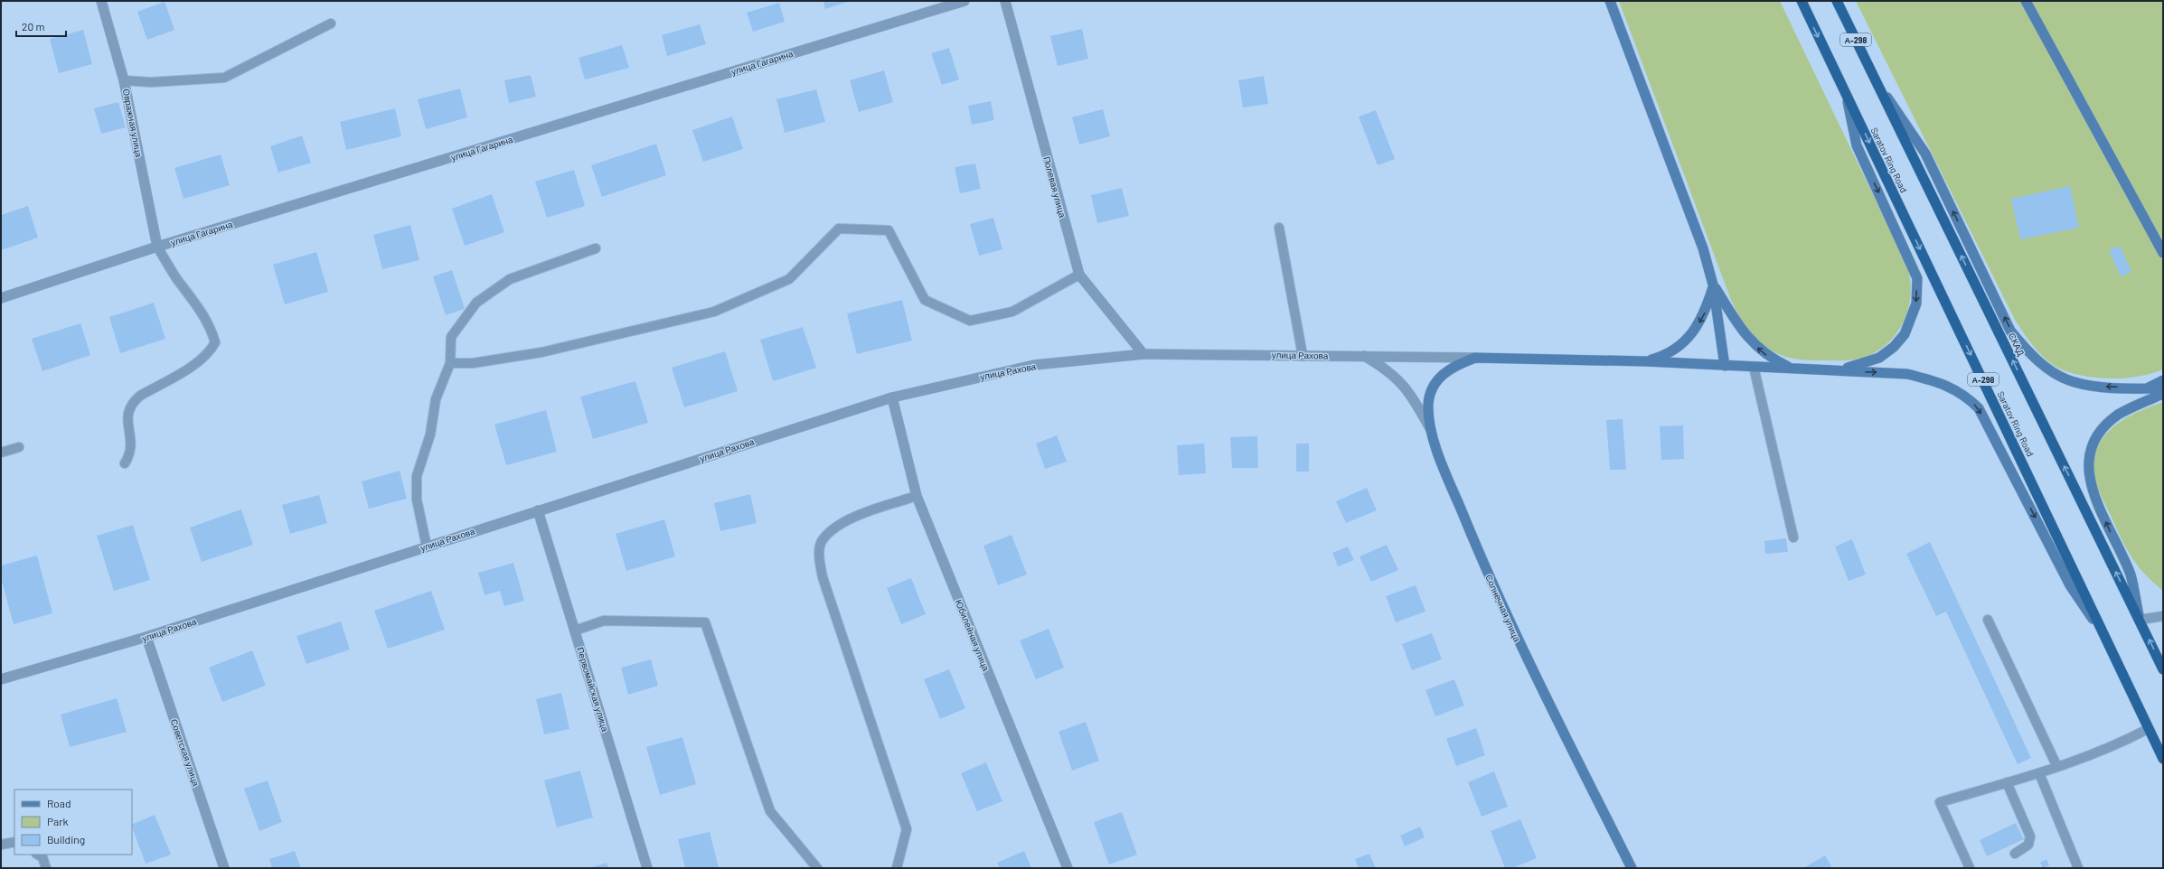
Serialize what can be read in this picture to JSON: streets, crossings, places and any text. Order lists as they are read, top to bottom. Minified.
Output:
{"streets":{"highway":["А-298","Saratov Ring Road","СКАД"],"main road":["Солнечная улица"],"street":["улица Гагарина","Овражная улица","Полевая улица","улица Рахова","Юбилейная улица","Первомайская улица","Советская улица"]},"crossings":[["А-298","СКАД"],["улица Гагарина","Овражная улица"],["Полевая улица","улица Рахова"],["улица Рахова","Солнечная улица"],["улица Рахова","Юбилейная улица"],["улица Рахова","Первомайская улица"],["улица Рахова","Советская улица"]],"one_way":["Saratov Ring Road","СКАД"],"legend":["Road","Park","Building"],"scale_bar":"20 m"}
